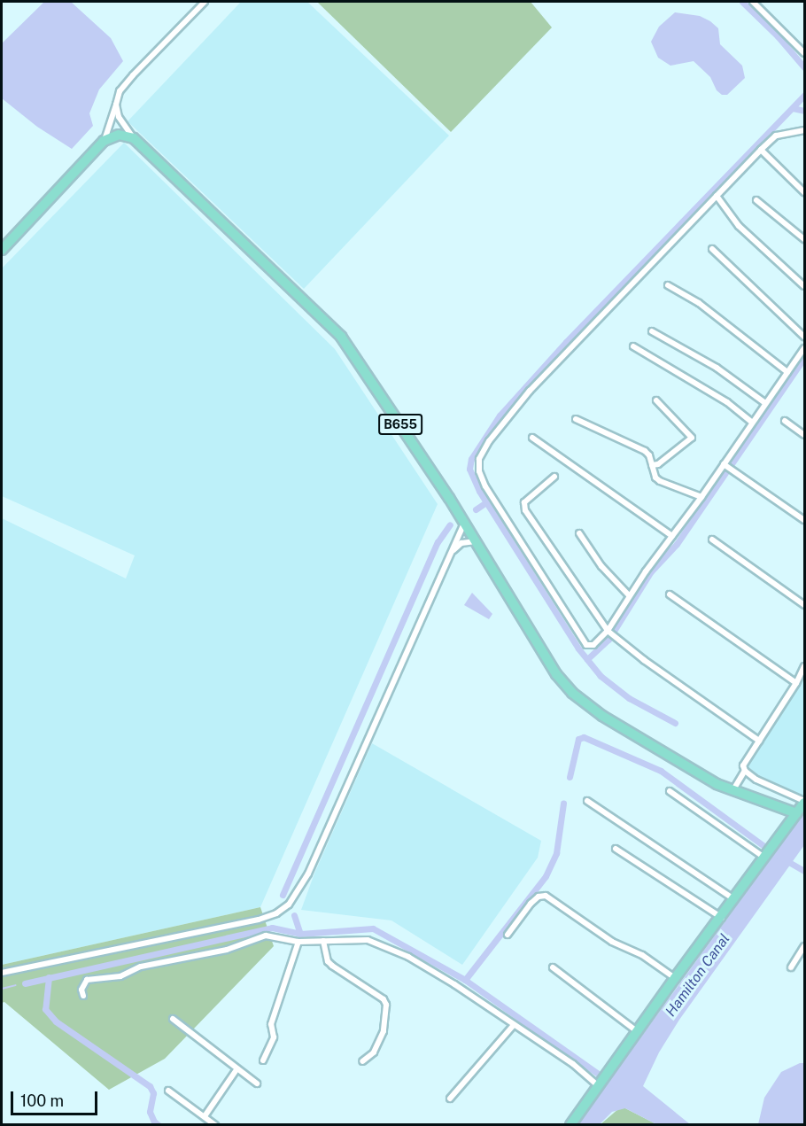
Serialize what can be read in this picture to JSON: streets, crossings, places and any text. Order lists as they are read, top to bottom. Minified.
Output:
{"streets":{"main road":["B655"]},"water":["Hamilton Canal"],"scale_bar":"100 m"}
